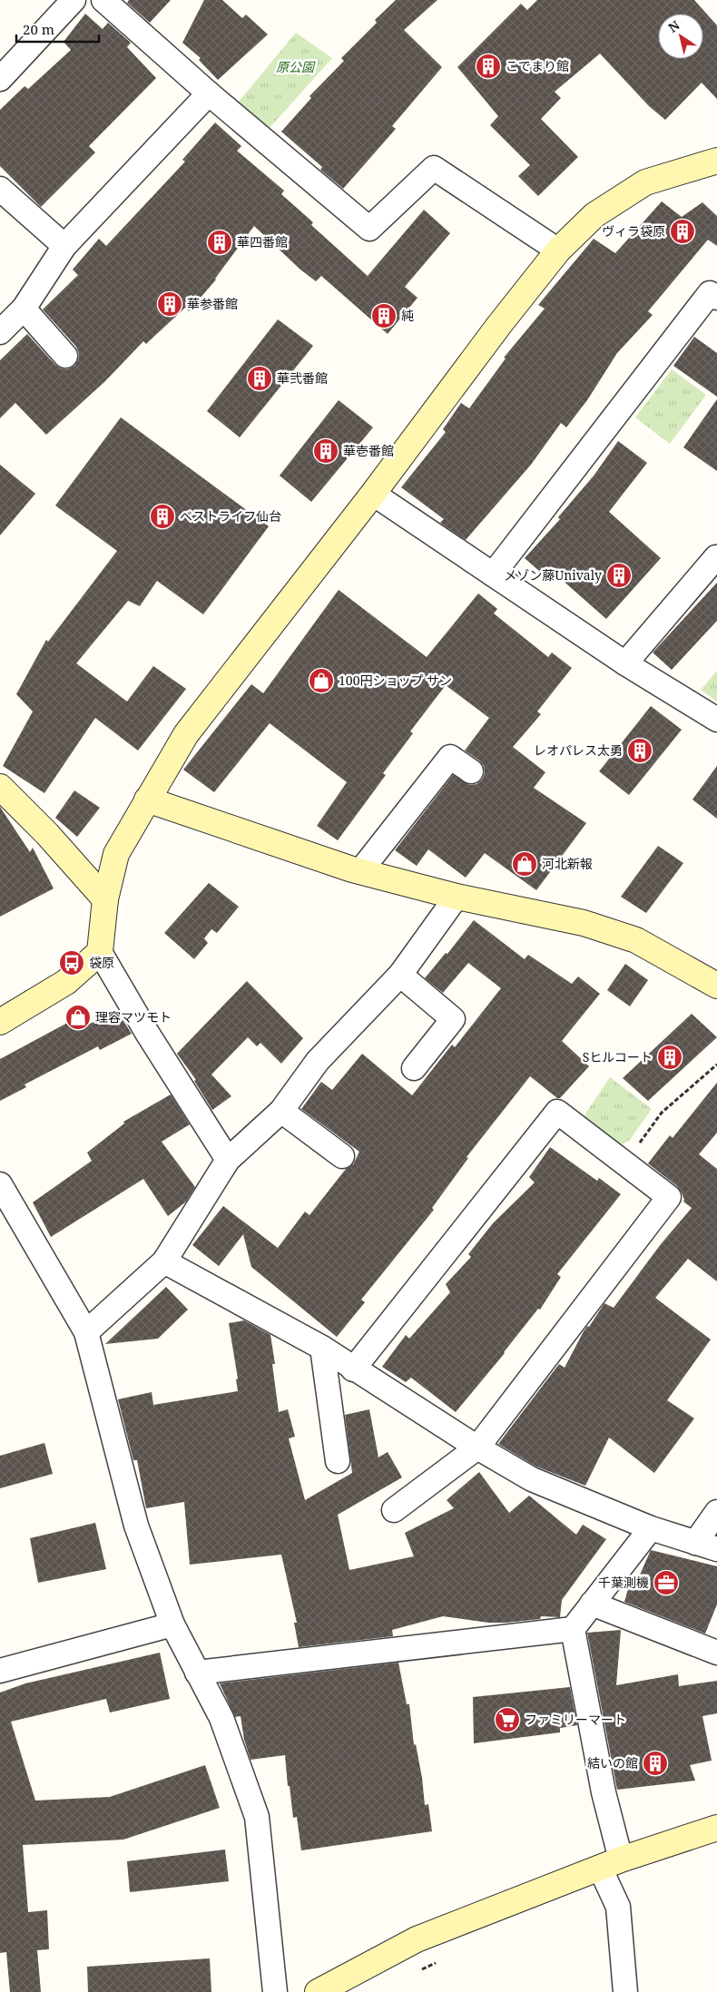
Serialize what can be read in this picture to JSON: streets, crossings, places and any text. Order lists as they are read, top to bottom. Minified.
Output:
{"parks":["原公園"],"places":{"building":["こでまり館","ヴィラ袋原","華四番館","華参番館","純","華弐番館","華壱番館","ベストライフ仙台","メゾン藤Univaly","レオパレス太勇","Sヒルコート","結いの館"],"shop":["100円ショップ サン","河北新報","理容マツモト"],"bus stop":["袋原"],"office":["千葉測機"],"supermarket":["ファミリーマート"]},"scale_bar":"20 m","north":"top left"}
